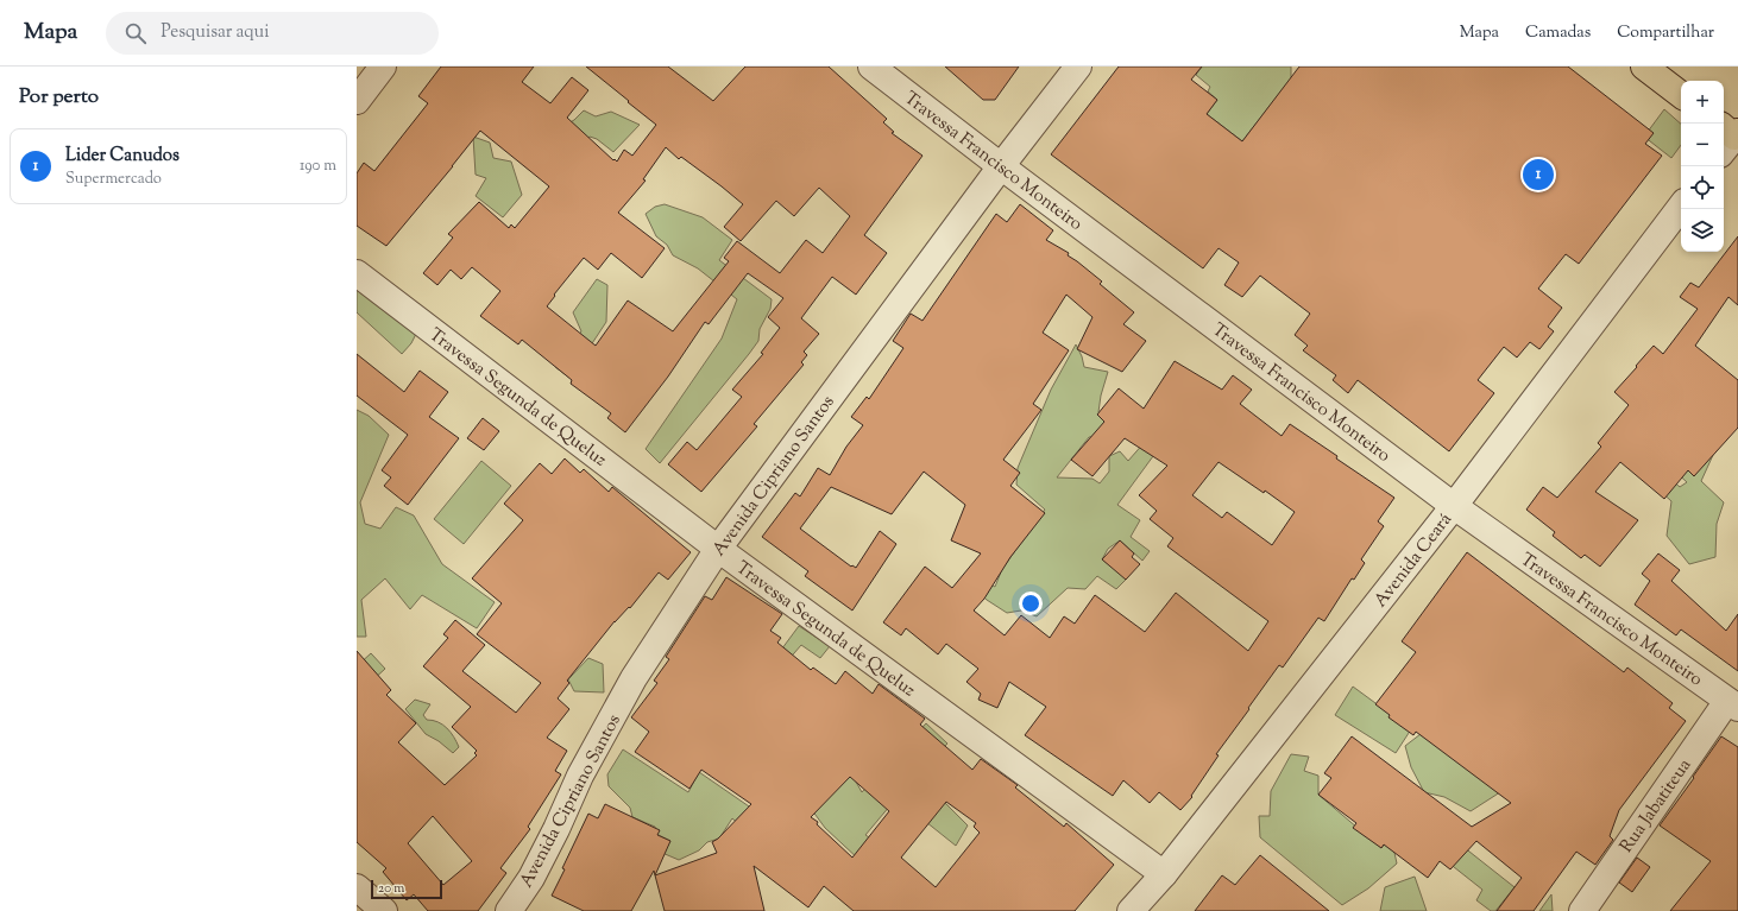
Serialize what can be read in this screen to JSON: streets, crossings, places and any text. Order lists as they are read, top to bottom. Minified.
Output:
{"streets":{"street":["Travessa Francisco Monteiro","Travessa Segunda de Queluz","Avenida Cipriano Santos","Avenida Ceará","Rua Jabatiteua"]},"crossings":[["Travessa Francisco Monteiro","Avenida Cipriano Santos"],["Travessa Francisco Monteiro","Avenida Ceará"],["Travessa Francisco Monteiro","Rua Jabatiteua"],["Travessa Segunda de Queluz","Avenida Cipriano Santos"],["Travessa Segunda de Queluz","Avenida Ceará"]],"scale_bar":"20 m","page":{"header":"Mapa","search":"Pesquisar aqui","nav":["Mapa","Camadas","Compartilhar"],"heading":"Por perto","map_buttons":["+","−"],"list":[{"mark":"1","name":"Lider Canudos","note":"Supermercado","value":"190 m"}],"pins":"1","scale":"20 m"}}
